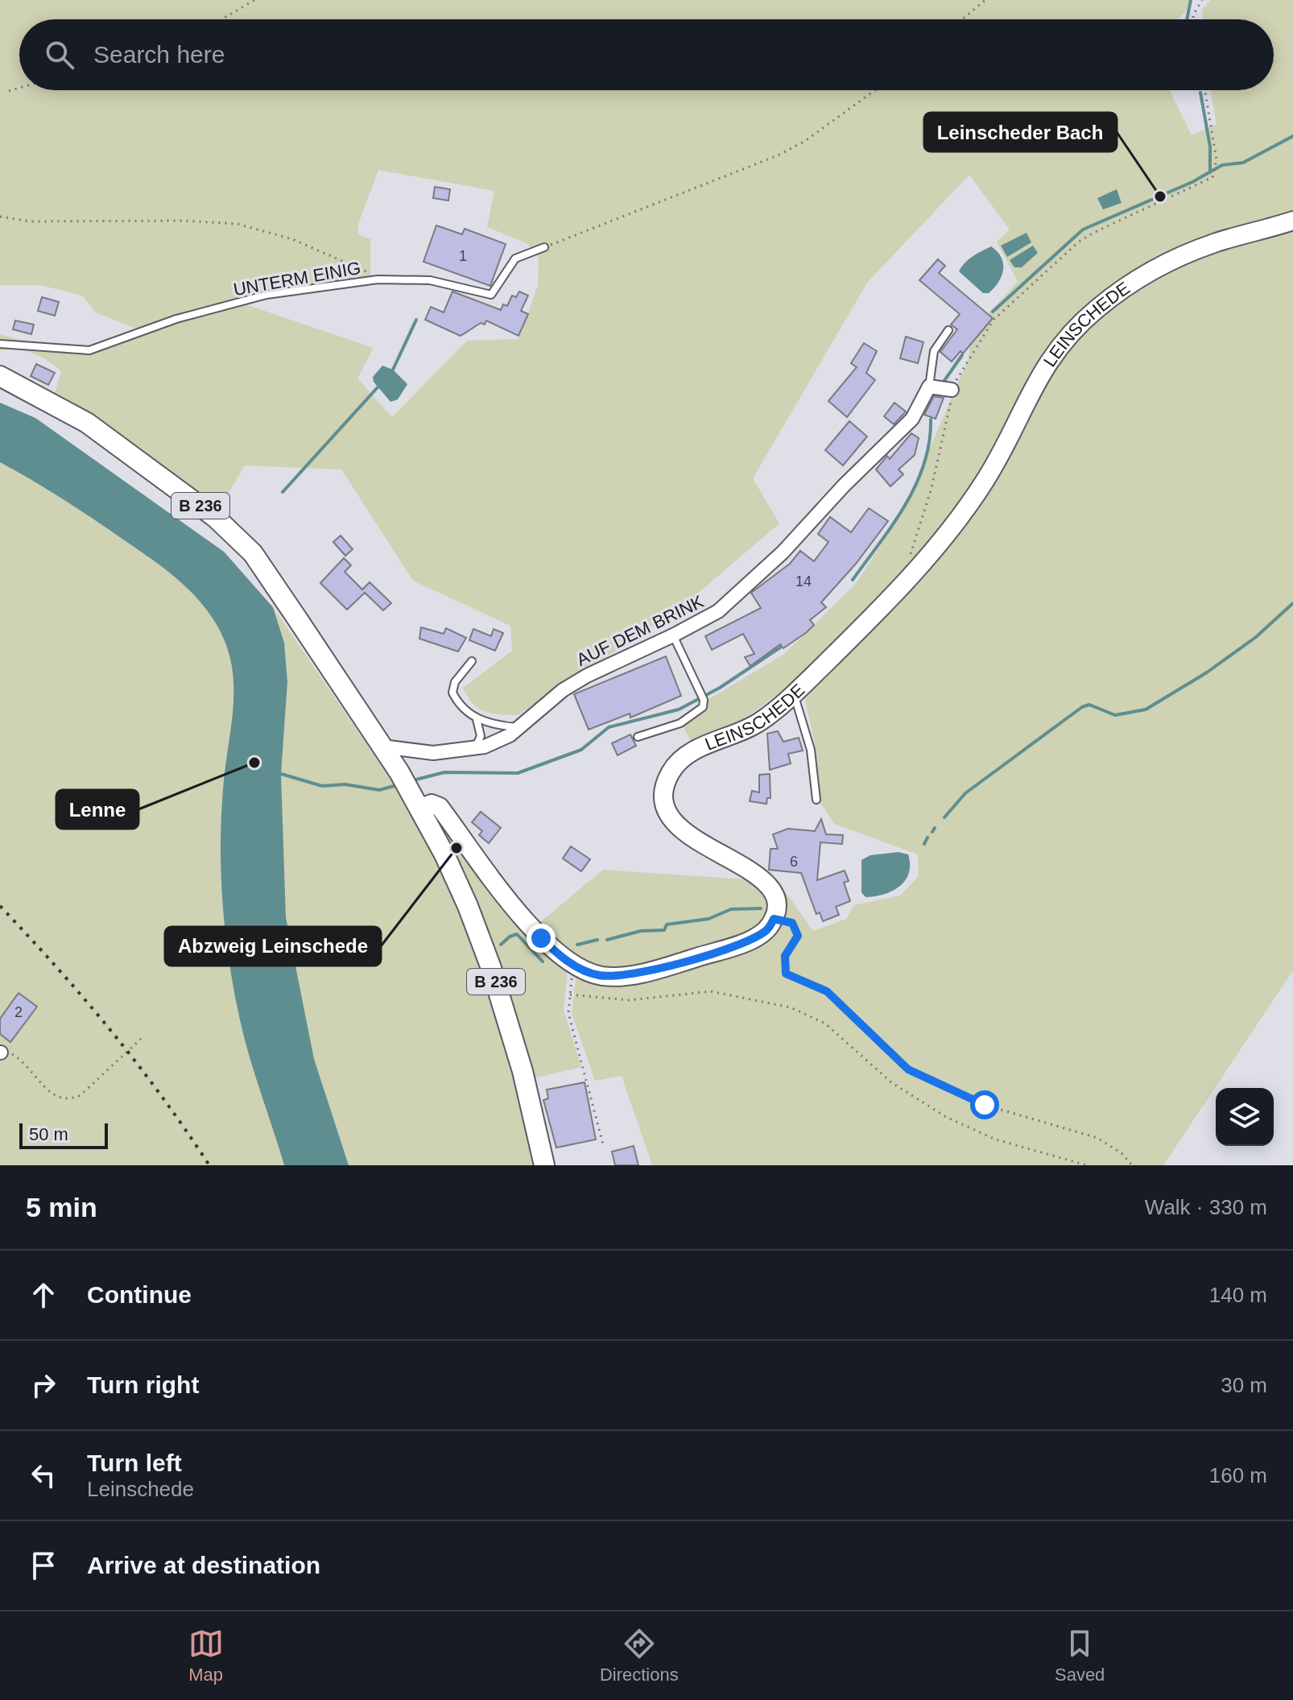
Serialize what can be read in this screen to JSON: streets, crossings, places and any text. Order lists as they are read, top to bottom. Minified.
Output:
{"streets":{"main road":["LEINSCHEDE","B 236"],"street":["AUF DEM BRINK"],"lane":["UNTERM EINIG"]},"crossings":[["B 236","AUF DEM BRINK"]],"places":["Leinscheder Bach","Lenne","Abzweig Leinschede"],"house_numbers":["1","14","6","2"],"scale_bar":"50 m","page":{"search":"Search here","scale":"50 m","heading":["5 min","Walk · 330 m"],"list":[["Continue","140 m"],["Turn right","30 m"],["Turn left","Leinschede","160 m"],"Arrive at destination"],"nav":["Map","Directions","Saved"]}}
